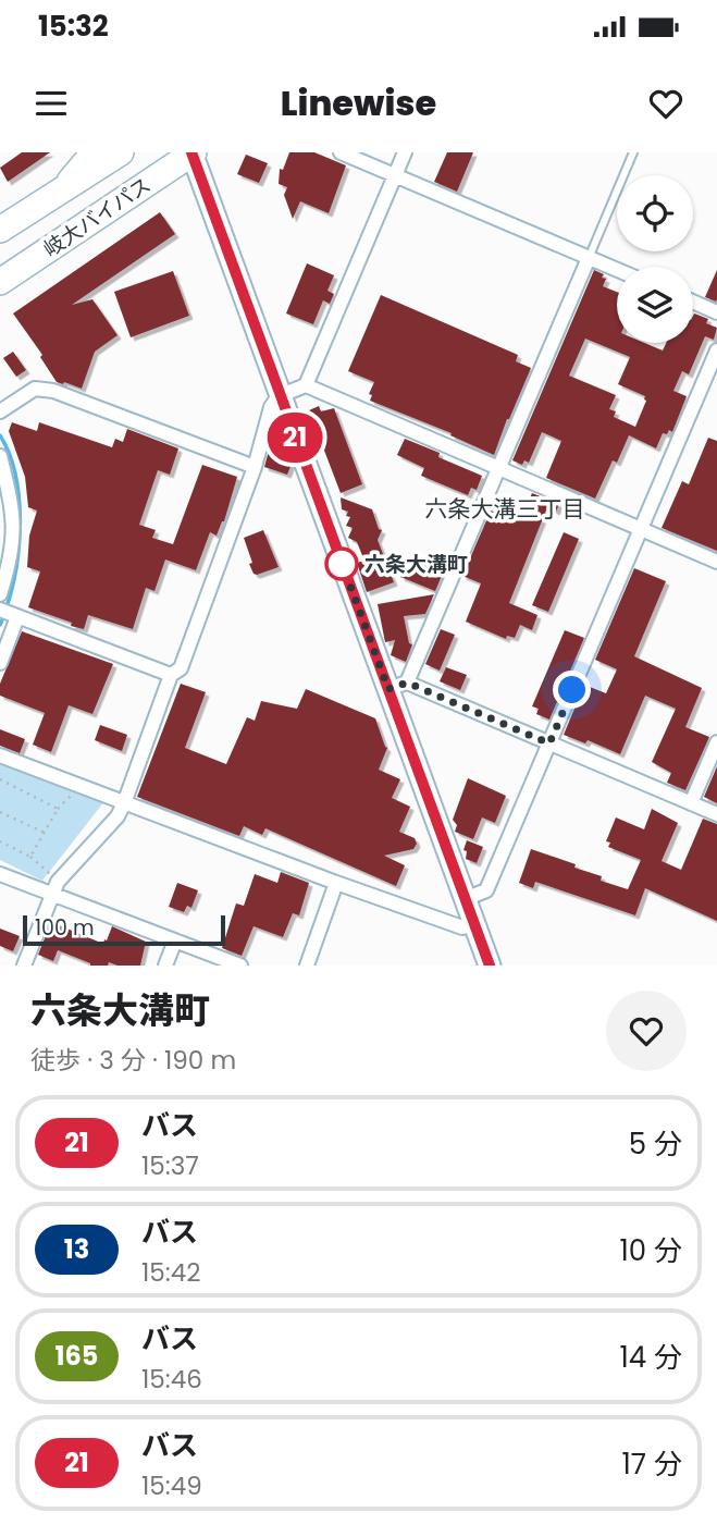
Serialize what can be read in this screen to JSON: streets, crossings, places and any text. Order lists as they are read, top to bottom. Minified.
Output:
{"streets":{"highway":["岐大バイパス"]},"districts":["六条大溝三丁目"],"places":["六条大溝町"],"lines":["bus line 21"],"scale_bar":"100 m","page":{"status":"15:32","header":"Linewise","on_map":"21","scale":"100 m","heading":["六条大溝町","徒歩 · 3 分 · 190 m"],"list":[{"mark":"21","name":"バス","note":"15:37","value":"5 分"},{"mark":"13","name":"バス","note":"15:42","value":"10 分"},{"mark":"165","name":"バス","note":"15:46","value":"14 分"},{"mark":"21","name":"バス","note":"15:49","value":"17 分"}]}}
